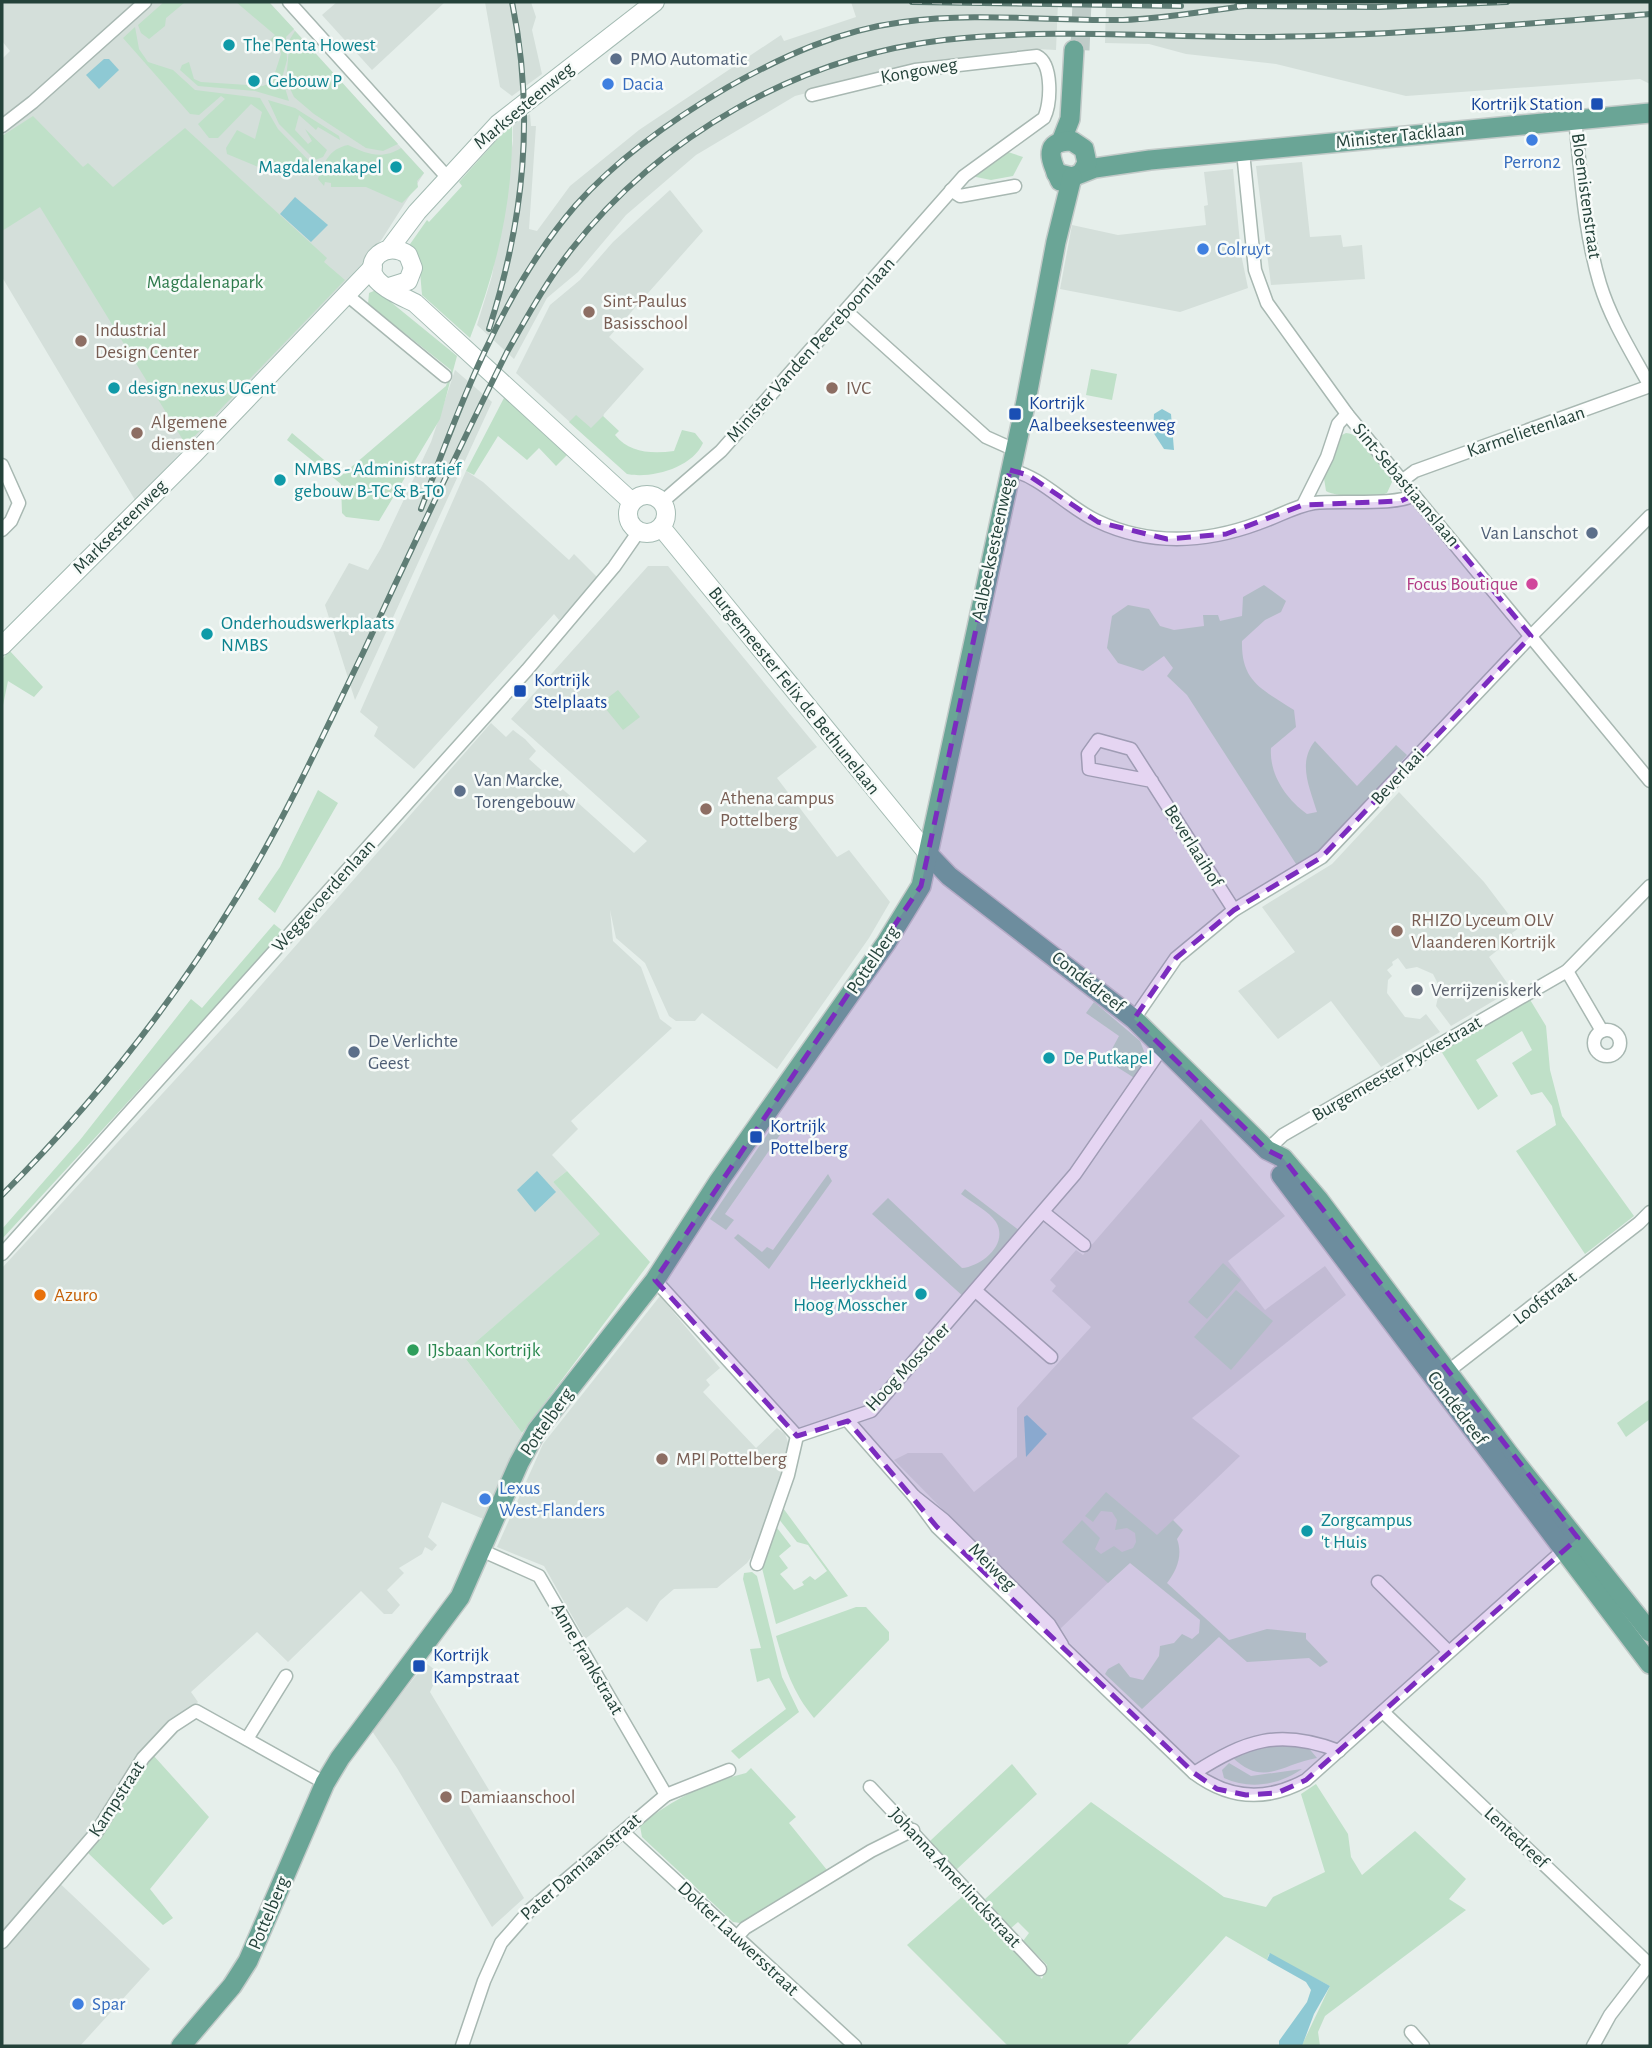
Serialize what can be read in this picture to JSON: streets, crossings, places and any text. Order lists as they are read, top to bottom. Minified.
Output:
{"streets":{"main road":["Minister Tacklaan","Aalbeeksesteenweg","Pottelberg","Condédreef"],"street":["Kongoweg","Marksesteenweg","Bloemistenstraat","Minister Vanden Peereboomlaan","Karmelietenlaan","Sint-Sebastiaanslaan","Burgemeester Felix de Bethunelaan","Beverlaai","Beverlaaihof","Weggevoerdenlaan","Burgemeester Pyckestraat","Loofstraat","Hoog Mosscher","Meiweg","Anne Frankstraat","Kampstraat","Lentedreef","Pater Damiaanstraat","Johanna Amerlinckstraat","Dokter Lauwersstraat"]},"crossings":[["Kongoweg","Minister Vanden Peereboomlaan"],["Minister Tacklaan","Bloemistenstraat"],["Minister Tacklaan","Sint-Sebastiaanslaan"],["Minister Tacklaan","Aalbeeksesteenweg"],["Bloemistenstraat","Karmelietenlaan"],["Minister Vanden Peereboomlaan","Burgemeester Felix de Bethunelaan"],["Minister Vanden Peereboomlaan","Weggevoerdenlaan"],["Karmelietenlaan","Sint-Sebastiaanslaan"],["Sint-Sebastiaanslaan","Beverlaai"],["Aalbeeksesteenweg","Burgemeester Felix de Bethunelaan"],["Aalbeeksesteenweg","Pottelberg"],["Aalbeeksesteenweg","Condédreef"],["Burgemeester Felix de Bethunelaan","Weggevoerdenlaan"],["Burgemeester Felix de Bethunelaan","Pottelberg"],["Burgemeester Felix de Bethunelaan","Condédreef"],["Beverlaai","Beverlaaihof"],["Beverlaai","Condédreef"],["Pottelberg","Condédreef"],["Pottelberg","Anne Frankstraat"],["Pottelberg","Kampstraat"],["Condédreef","Burgemeester Pyckestraat"],["Condédreef","Loofstraat"],["Condédreef","Hoog Mosscher"],["Condédreef","Meiweg"],["Hoog Mosscher","Meiweg"],["Meiweg","Lentedreef"],["Anne Frankstraat","Pater Damiaanstraat"],["Pater Damiaanstraat","Dokter Lauwersstraat"]],"parks":["Magdalenapark"],"places":{"other":["The Penta Howest","PMO Automatic","Gebouw P","Dacia","Perron2","Magdalenakapel","Colruyt","Sint-Paulus Basisschool","Industrial Design Center","design.nexus UGent","IVC","Algemene diensten","NMBS - Administratief gebouw B-TC & B-TO","Van Lanschot","Focus Boutique","Onderhoudswerkplaats NMBS","Van Marcke, Torengebouw","Athena campus Pottelberg","RHIZO Lyceum OLV Vlaanderen Kortrijk","Verrijzeniskerk","De Verlichte Geest","De Putkapel","Heerlyckheid Hoog Mosscher","Azuro","IJsbaan Kortrijk","MPI Pottelberg","Lexus West-Flanders","Zorgcampus 't Huis","Damiaanschool","Spar"],"transit":["Kortrijk Station","Kortrijk Aalbeeksesteenweg","Kortrijk Stelplaats","Kortrijk Pottelberg","Kortrijk Kampstraat"]}}
